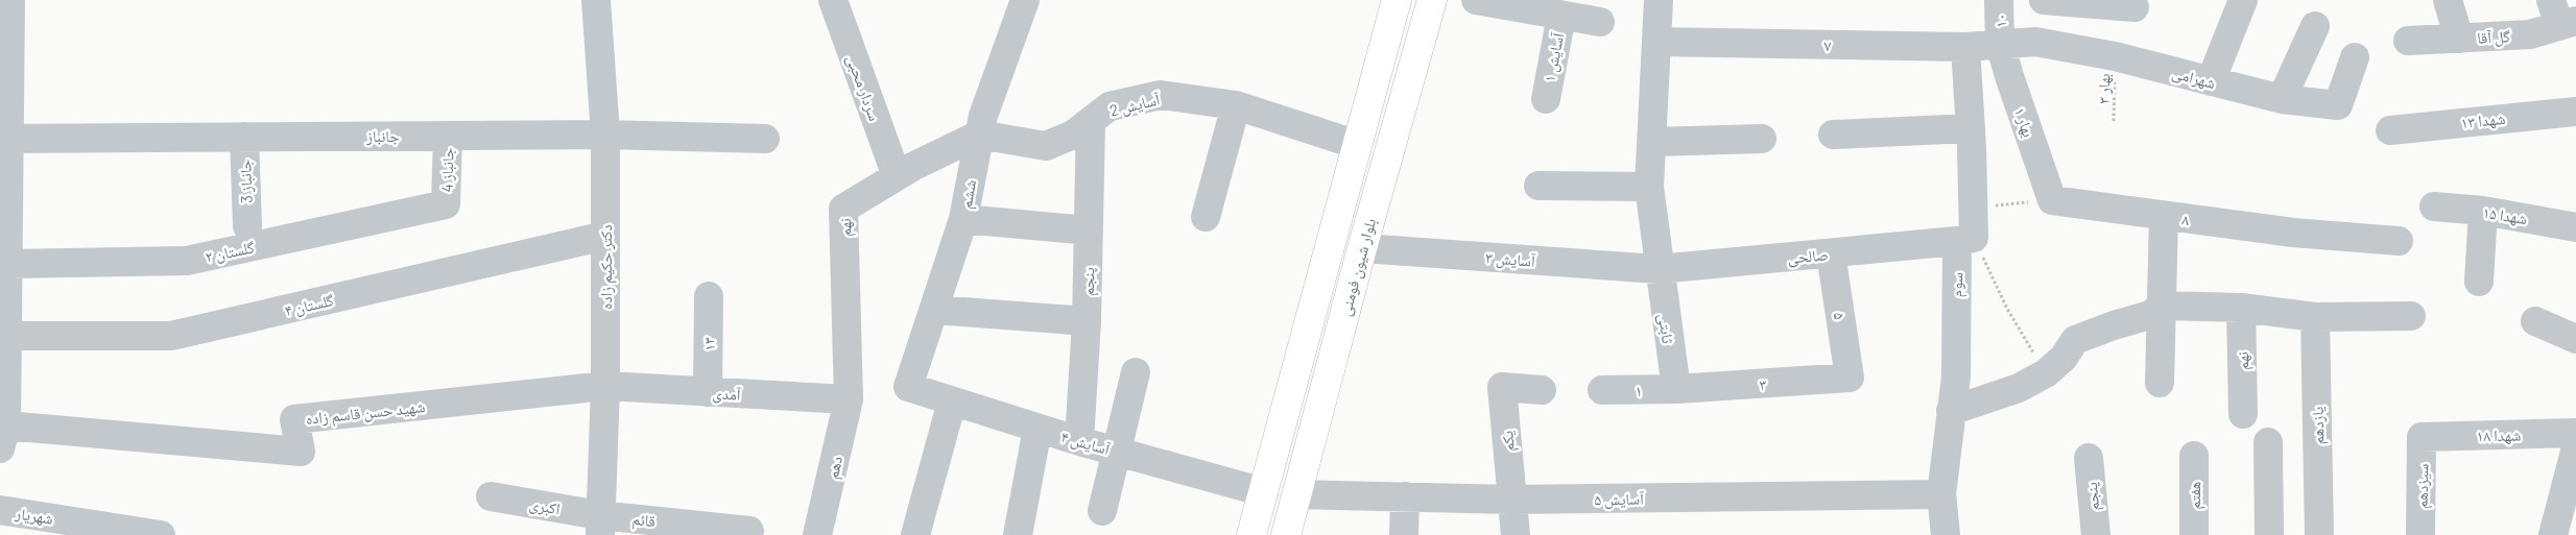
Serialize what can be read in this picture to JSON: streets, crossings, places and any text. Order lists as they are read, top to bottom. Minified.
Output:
{"streets":{"main road":["بلوار شیون فومنی"],"street":["۱۰","گل آقا","۷","آسایش ۱","شهرامی","سردار محبی","آسایش 2","شهدا ۱۳","بهار ۱","جانباز","جانباز 4","جانباز 3","ششم","شهدا ۱۵","۸","نهم","گلستان ۲","صالحی","آسایش ۳","دکتر حکیم زاده","پنجم","سوم","گلستان ۴","۵","ثابتی","۱۳","۳","۱","آمدی","شهید حسن قاسم زاده","یازدهم","شهدا ۱۸","یکم","آسایش ۴","دهم","سیزدهم","هفتم","آسایش ۵","اکبری","شهریار","قائم"],"path":["بهار ۳"]},"crossings":[["۱۰","۷"],["۱۰","شهرامی"],["۱۰","بهار ۱"],["۷","شهرامی"],["۷","بهار ۱"],["۷","سوم"],["شهرامی","بهار ۳"],["شهرامی","بهار ۱"],["سردار محبی","نهم"],["آسایش 2","ششم"],["آسایش 2","نهم"],["آسایش 2","بلوار شیون فومنی"],["آسایش 2","پنجم"],["بهار ۱","۸"],["جانباز","جانباز 4"],["جانباز","جانباز 3"],["جانباز","دکتر حکیم زاده"],["جانباز 4","گلستان ۲"],["ششم","نهم"],["ششم","آسایش ۴"],["نهم","آمدی"],["نهم","دهم"],["صالحی","آسایش ۳"],["صالحی","سوم"],["صالحی","۵"],["صالحی","ثابتی"],["آسایش ۳","بلوار شیون فومنی"],["آسایش ۳","ثابتی"],["دکتر حکیم زاده","گلستان ۴"],["دکتر حکیم زاده","آمدی"],["دکتر حکیم زاده","شهید حسن قاسم زاده"],["دکتر حکیم زاده","اکبری"],["دکتر حکیم زاده","قائم"],["بلوار شیون فومنی","آسایش ۴"],["بلوار شیون فومنی","آسایش ۵"],["پنجم","آسایش ۴"],["سوم","آسایش ۵"],["۵","۳"],["ثابتی","۳"],["ثابتی","۱"],["۱۳","آمدی"],["۳","۱"],["آمدی","شهید حسن قاسم زاده"],["آمدی","دهم"],["شهدا ۱۸","سیزدهم"],["یکم","آسایش ۵"],["اکبری","قائم"]]}
